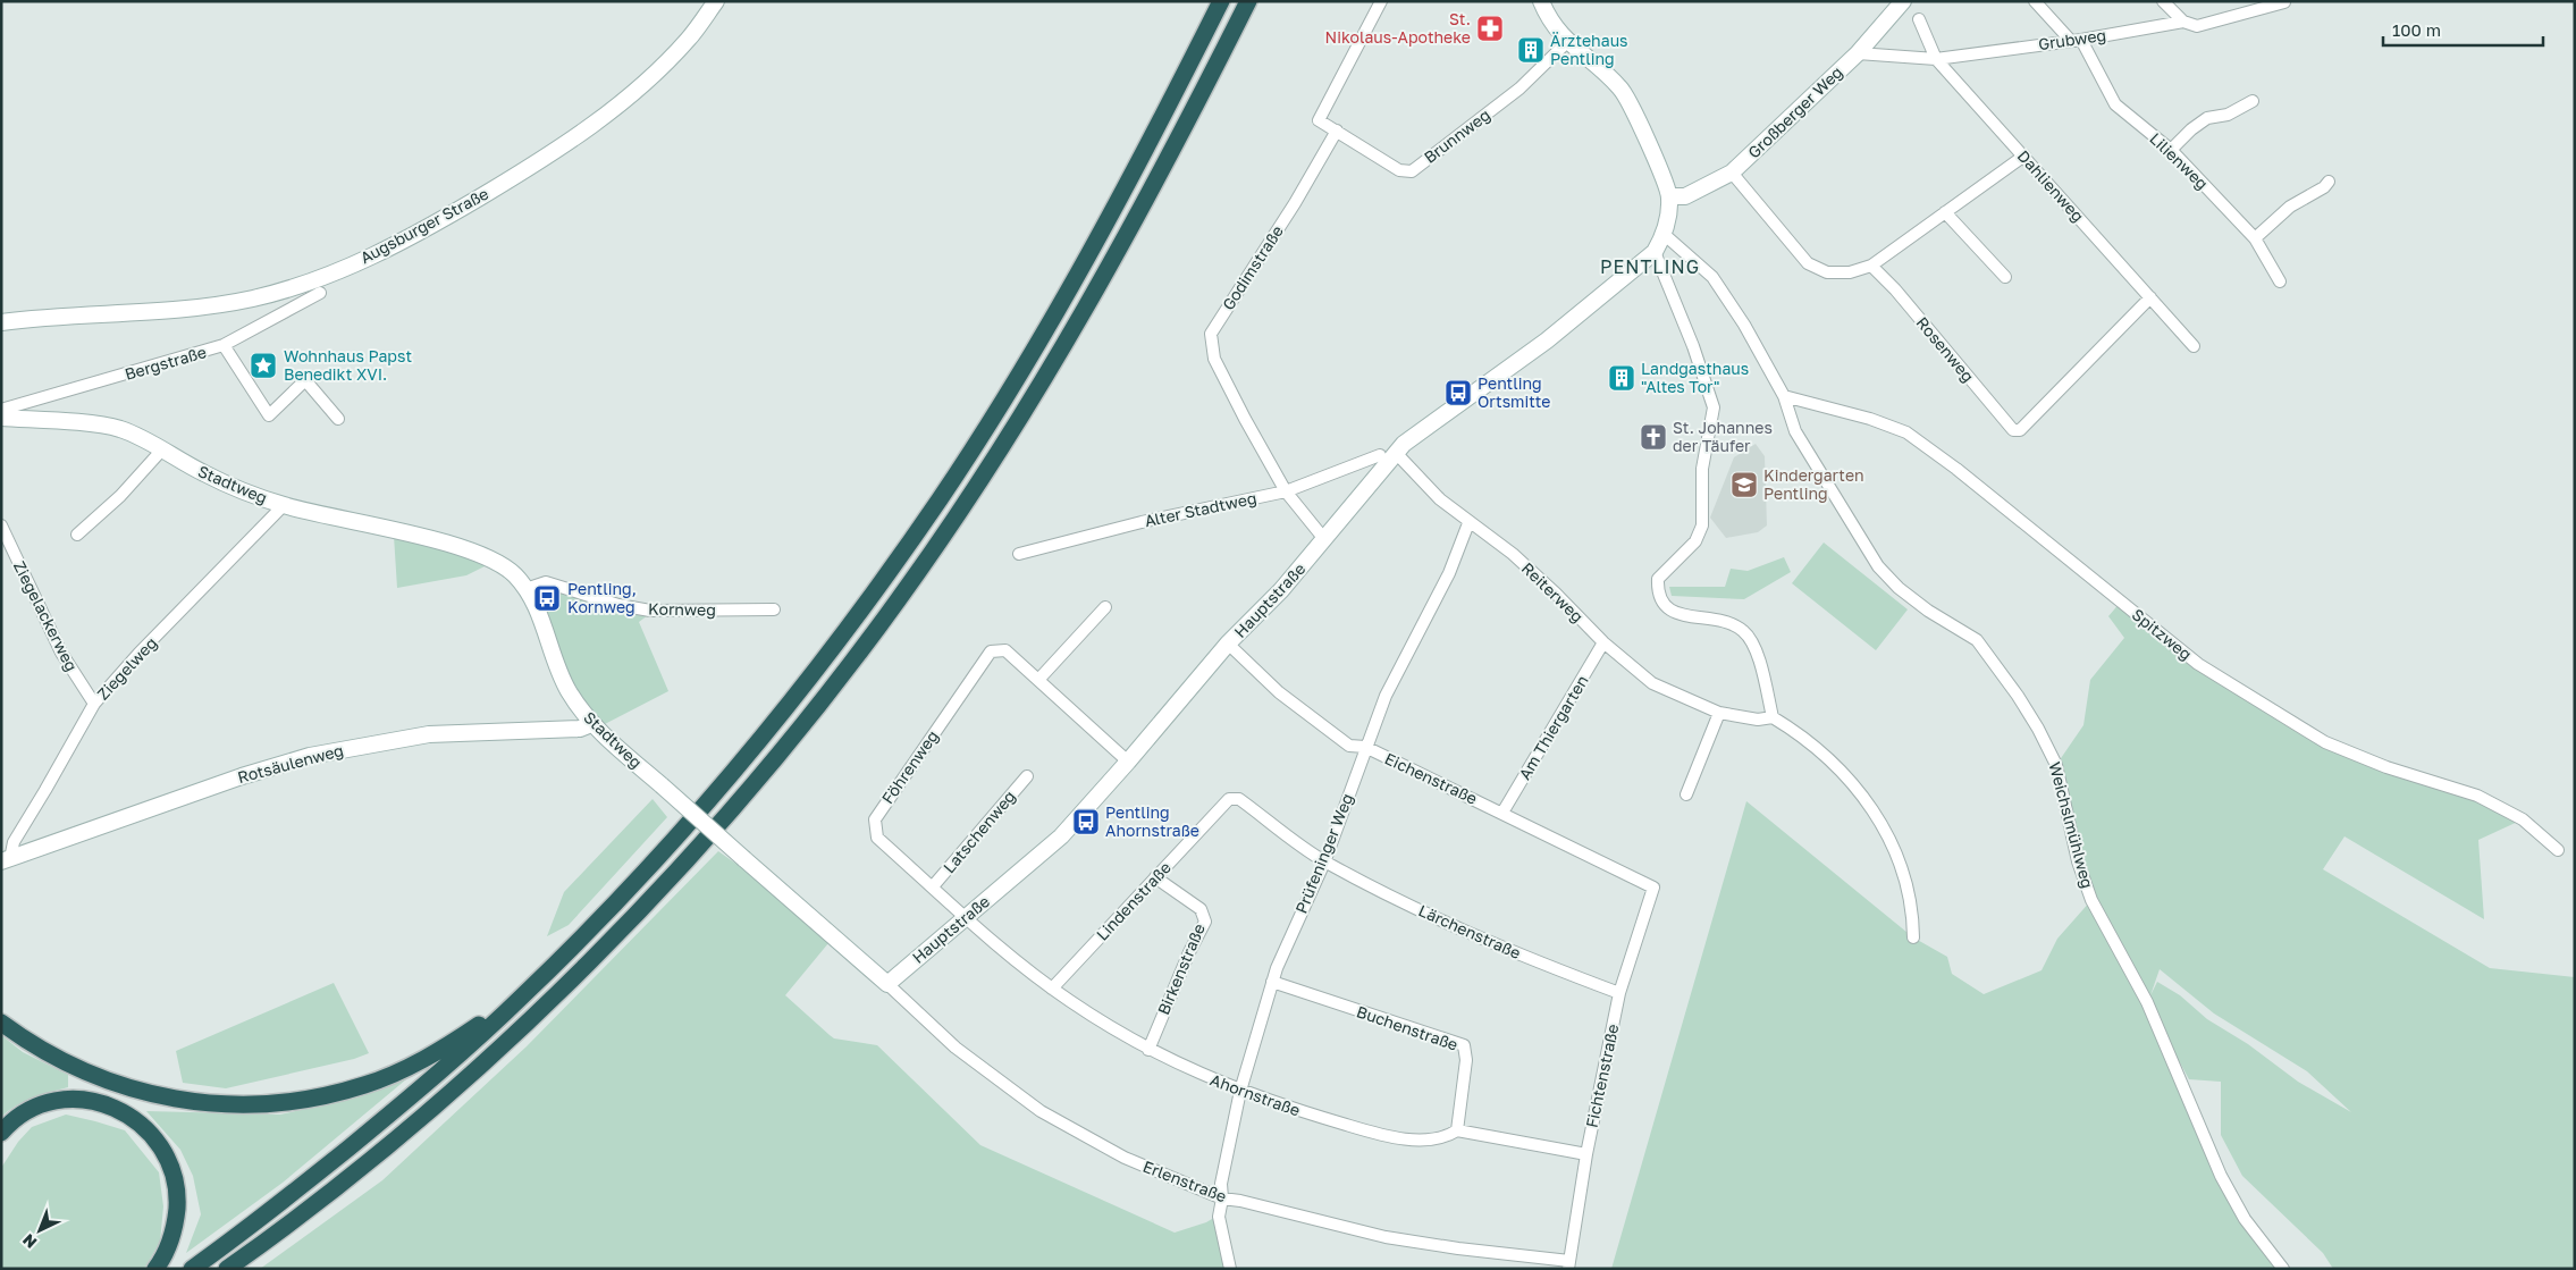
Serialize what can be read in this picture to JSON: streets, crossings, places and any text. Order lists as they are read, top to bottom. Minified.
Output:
{"streets":{"street":["Grubweg","Großberger Weg","Brunnweg","Lilienweg","Dahlienweg","Augsburger Straße","Godimstraße","Rosenweg","Bergstraße","Stadtweg","Alter Stadtweg","Reiterweg","Hauptstraße","Kornweg","Ziegelackerweg","Spitzweg","Ziegelweg","Am Thiergarten","Rotsäulenweg","Föhrenweg","Eichenstraße","Weichslmühlweg","Latschenweg","Prüfeninger Weg","Lindenstraße","Lärchenstraße","Birkenstraße","Buchenstraße","Fichtenstraße","Ahornstraße","Erlenstraße"]},"crossings":[["Grubweg","Großberger Weg"],["Grubweg","Lilienweg"],["Grubweg","Dahlienweg"],["Brunnweg","Godimstraße"],["Dahlienweg","Rosenweg"],["Godimstraße","Alter Stadtweg"],["Godimstraße","Hauptstraße"],["Stadtweg","Hauptstraße"],["Stadtweg","Kornweg"],["Stadtweg","Ziegelweg"],["Stadtweg","Rotsäulenweg"],["Stadtweg","Erlenstraße"],["Reiterweg","Hauptstraße"],["Reiterweg","Am Thiergarten"],["Reiterweg","Prüfeninger Weg"],["Hauptstraße","Föhrenweg"],["Hauptstraße","Eichenstraße"],["Hauptstraße","Weichslmühlweg"],["Hauptstraße","Ahornstraße"],["Hauptstraße","Erlenstraße"],["Ziegelackerweg","Ziegelweg"],["Spitzweg","Weichslmühlweg"],["Ziegelweg","Rotsäulenweg"],["Am Thiergarten","Eichenstraße"],["Föhrenweg","Latschenweg"],["Föhrenweg","Ahornstraße"],["Eichenstraße","Prüfeninger Weg"],["Eichenstraße","Fichtenstraße"],["Prüfeninger Weg","Lindenstraße"],["Prüfeninger Weg","Lärchenstraße"],["Prüfeninger Weg","Buchenstraße"],["Prüfeninger Weg","Ahornstraße"],["Prüfeninger Weg","Erlenstraße"],["Lindenstraße","Lärchenstraße"],["Lindenstraße","Birkenstraße"],["Lindenstraße","Ahornstraße"],["Lärchenstraße","Fichtenstraße"],["Birkenstraße","Ahornstraße"],["Buchenstraße","Ahornstraße"],["Fichtenstraße","Ahornstraße"],["Fichtenstraße","Erlenstraße"]],"districts":["PENTLING"],"places":{"pharmacy":["St. Nikolaus-Apotheke"],"building":["Ärztehaus Pentling","Landgasthaus \"Altes Tor\""],"place":["Wohnhaus Papst Benedikt XVI."],"bus stop":["Pentling Ortsmitte","Pentling, Kornweg","Pentling Ahornstraße"],"church":["St. Johannes der Täufer"],"school or university":["Kindergarten Pentling"]},"scale_bar":"100 m","north":"bottom left"}
